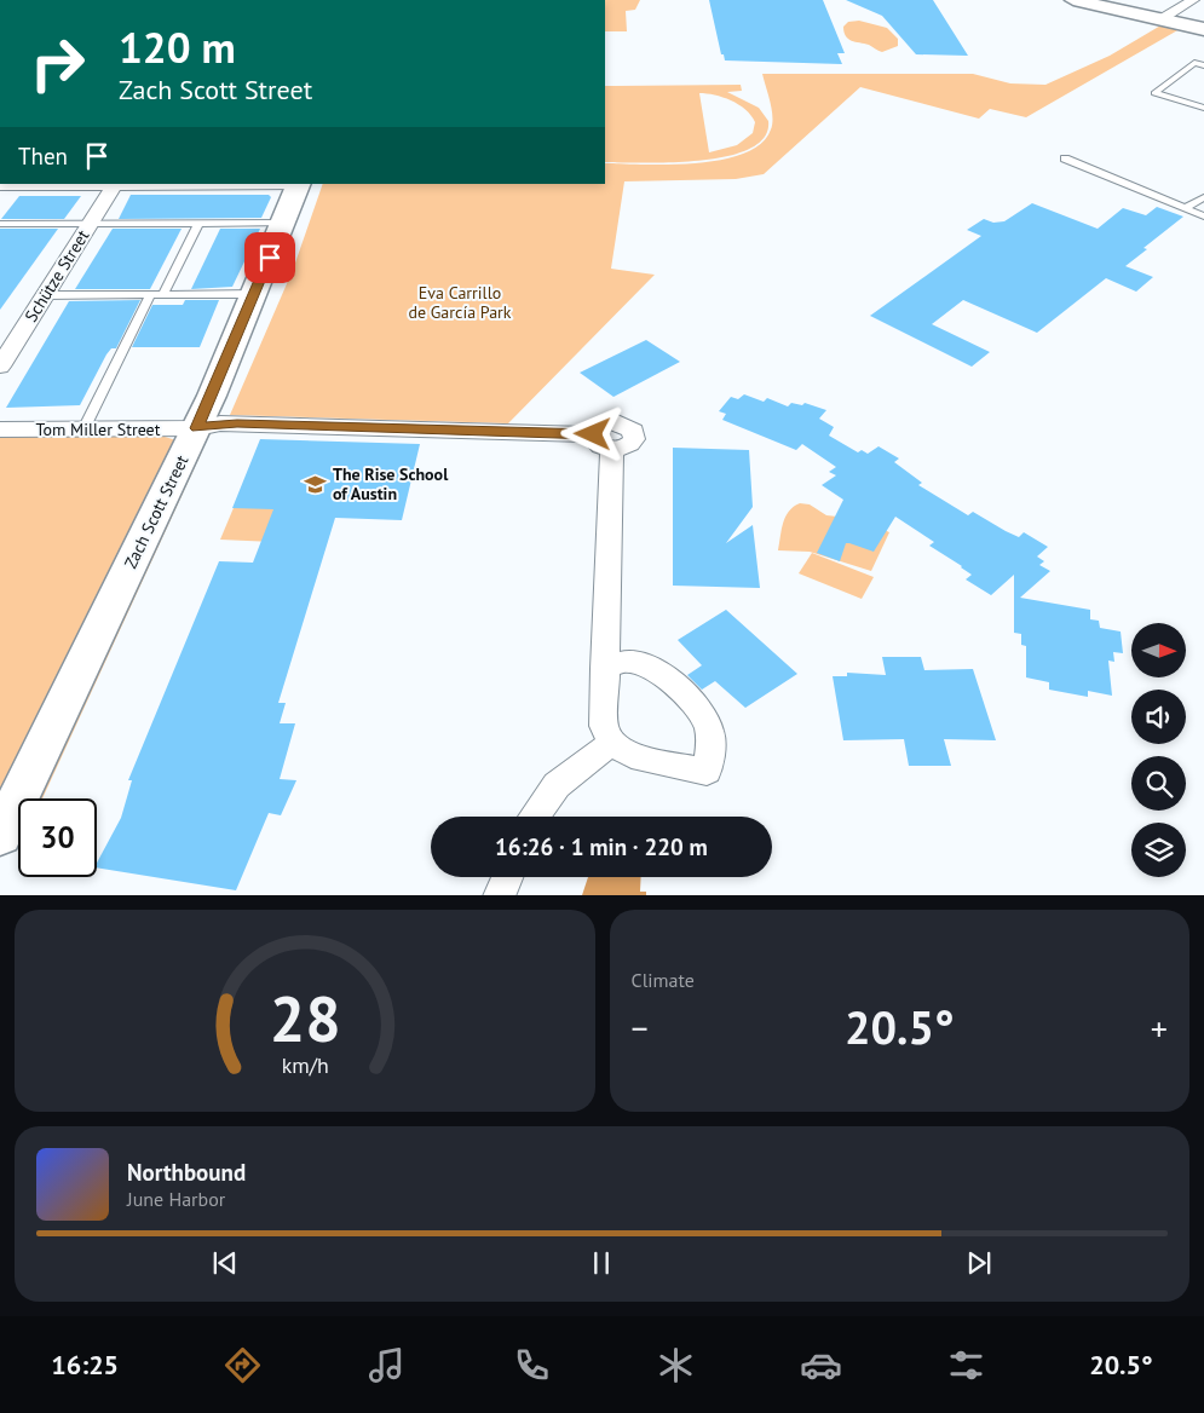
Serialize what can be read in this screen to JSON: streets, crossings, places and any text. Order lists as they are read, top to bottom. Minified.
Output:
{"streets":{"street":["Schütze Street","Tom Miller Street","Zach Scott Street"]},"crossings":[["Tom Miller Street","Zach Scott Street"]],"parks":["Eva Carrillo de García Park"],"places":{"school or university":["The Rise School of Austin"]},"north":"right","page":{"turn":["120 m","Zach Scott Street"],"then":"Then","limit":"30","trip":"16:26 · 1 min · 220 m","tile":"Climate","heat":["−","20.5°","+"],"song":["Northbound","June Harbor"],"tabs":["16:25","20.5°"],"gauge":["28","km/h"]}}
